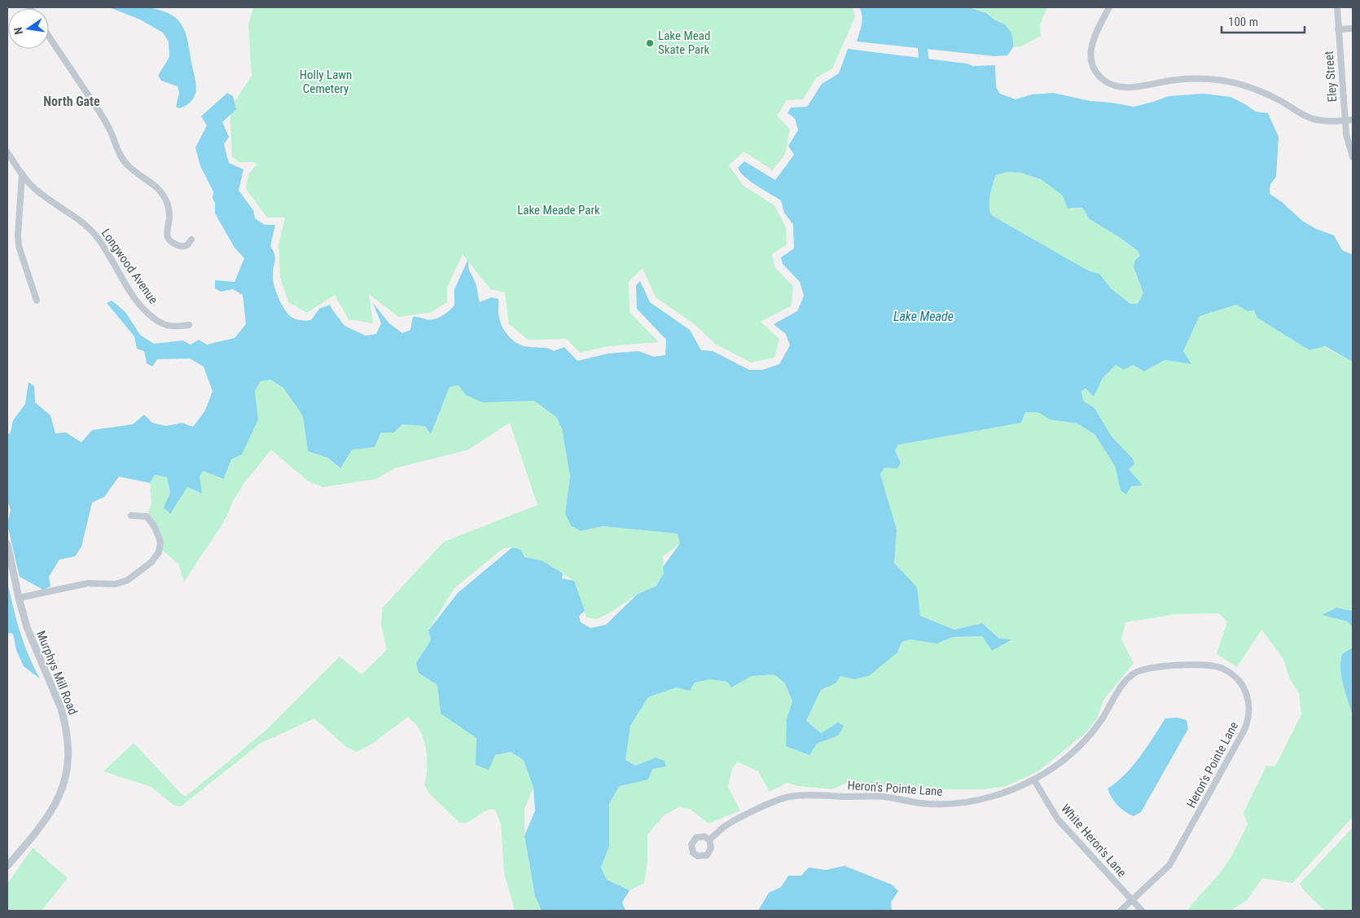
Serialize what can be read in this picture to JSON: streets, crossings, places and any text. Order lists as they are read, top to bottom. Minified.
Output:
{"streets":{"street":["Eley Street","Longwood Avenue","Murphys Mill Road","Heron's Pointe Lane","White Heron's Lane"]},"crossings":[["Heron's Pointe Lane","White Heron's Lane"]],"districts":["North Gate"],"water":["Lake Meade"],"parks":["Holly Lawn Cemetery","Lake Meade Park"],"places":["Lake Mead Skate Park"],"scale_bar":"100 m","north":"left"}
